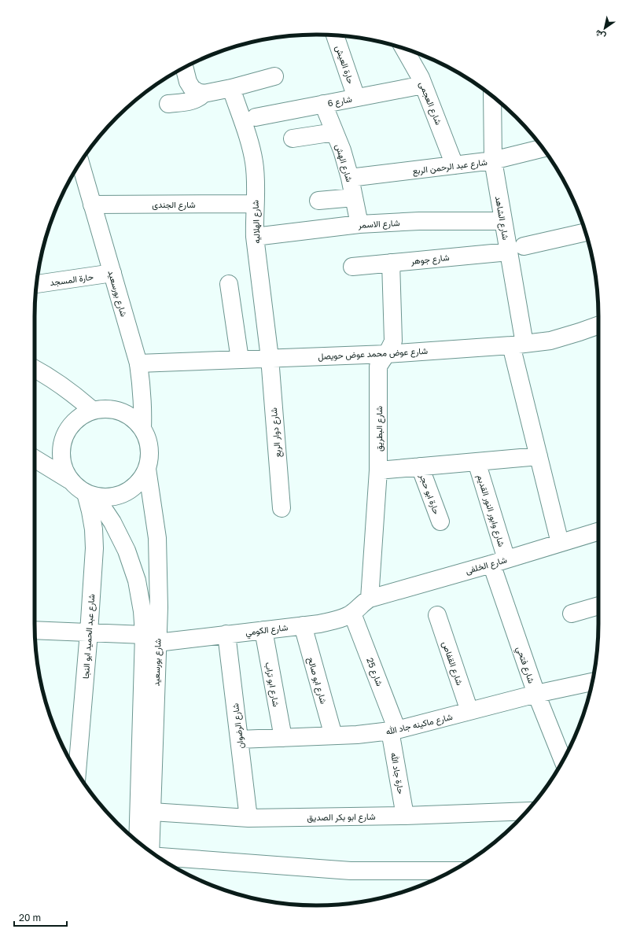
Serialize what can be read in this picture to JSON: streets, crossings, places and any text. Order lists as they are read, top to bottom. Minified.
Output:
{"streets":{"street":["حارة العيش","شارع 6","شارع العجمى","شارع الهش","شارع عبد الرحمن الربع","شارع الجندى","شارع الشاهد","شارع الهلاليه","شارع الاسمر","شارع جوهر","حارة المسجد","شارع بورسعيد","شارع عوض محمد عوض حويصل","شارع البطريق","شارع دوار الربع","حارة ابو حجر","شارع وابور النور القديم","شارع الخلفى","شارع الكومي","شارع عبد الحميد ابو النجا","شارع القفاص","شارع فتحي","شارع 25","شارع ابو صالح","شارع ابو تراب","شارع ماكينه جاد الله","شارع الرضوان","حارة جاد الله","شارع ابو بكر الصديق"]},"crossings":[["حارة العيش","شارع 6"],["شارع 6","شارع العجمى"],["شارع 6","شارع الهش"],["شارع العجمى","شارع عبد الرحمن الربع"],["شارع الهش","شارع عبد الرحمن الربع"],["شارع الهش","شارع الاسمر"],["شارع عبد الرحمن الربع","شارع الشاهد"],["شارع الجندى","شارع الهلاليه"],["شارع الجندى","شارع بورسعيد"],["شارع الشاهد","شارع الاسمر"],["شارع الشاهد","شارع جوهر"],["شارع الشاهد","شارع عوض محمد عوض حويصل"],["شارع الشاهد","شارع وابور النور القديم"],["شارع الشاهد","شارع الخلفى"],["شارع الهلاليه","شارع الاسمر"],["شارع الهلاليه","شارع عوض محمد عوض حويصل"],["شارع الهلاليه","شارع دوار الربع"],["شارع جوهر","شارع البطريق"],["حارة المسجد","شارع بورسعيد"],["شارع بورسعيد","شارع عوض محمد عوض حويصل"],["شارع بورسعيد","شارع الكومي"],["شارع بورسعيد","شارع عبد الحميد ابو النجا"],["شارع بورسعيد","شارع ابو بكر الصديق"],["شارع عوض محمد عوض حويصل","شارع البطريق"],["شارع عوض محمد عوض حويصل","شارع دوار الربع"],["شارع البطريق","شارع وابور النور القديم"],["شارع البطريق","شارع الخلفى"],["شارع البطريق","شارع الكومي"],["حارة ابو حجر","شارع وابور النور القديم"],["شارع وابور النور القديم","شارع الخلفى"],["شارع وابور النور القديم","شارع فتحي"],["شارع الخلفى","شارع الكومي"],["شارع الخلفى","شارع فتحي"],["شارع الكومي","شارع عبد الحميد ابو النجا"],["شارع الكومي","شارع 25"],["شارع الكومي","شارع ابو صالح"],["شارع الكومي","شارع ابو تراب"],["شارع الكومي","شارع الرضوان"],["شارع القفاص","شارع ماكينه جاد الله"],["شارع فتحي","شارع ماكينه جاد الله"],["شارع 25","شارع ماكينه جاد الله"],["شارع 25","حارة جاد الله"],["شارع ابو صالح","شارع ماكينه جاد الله"],["شارع ابو تراب","شارع ماكينه جاد الله"],["شارع ماكينه جاد الله","شارع الرضوان"],["شارع ماكينه جاد الله","حارة جاد الله"],["شارع الرضوان","شارع ابو بكر الصديق"],["حارة جاد الله","شارع ابو بكر الصديق"]],"scale_bar":"20 m","north":"bottom left"}
